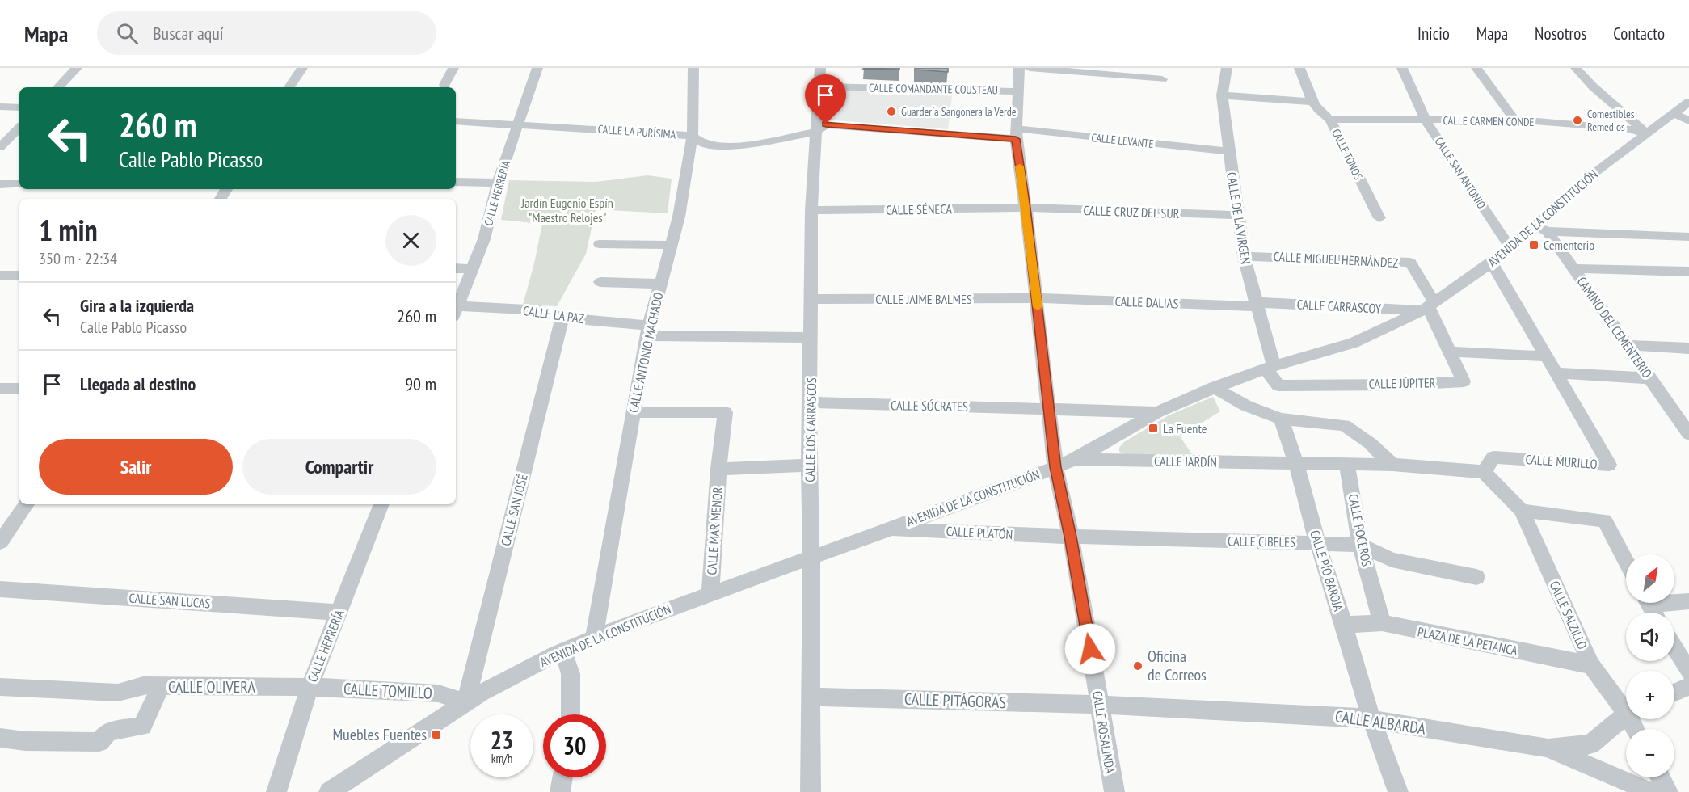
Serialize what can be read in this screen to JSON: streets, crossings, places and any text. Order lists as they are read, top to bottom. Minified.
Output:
{"streets":{"street":["CALLE COMANDANTE COUSTEAU","CALLE CARMEN CONDE","CALLE LA PURÍSIMA","CALLE LEVANTE","CALLE TONOS","CALLE SAN ANTONIO","CALLE HERRERÍA","CALLE SÉNECA","CALLE CRUZ DEL SUR","CALLE DE LA VIRGEN","AVENIDA DE LA CONSTITUCIÓN","CALLE MIGUEL HERNÁNDEZ","CALLE JAIME BALMES","CALLE DALIAS","CALLE CARRASCOY","CALLE LA PAZ","CAMINO DEL CEMENTERIO","CALLE ANTONIO MACHADO","CALLE JÚPITER","CALLE SÓCRATES","CALLE LOS CARRASCOS","CALLE JARDÍN","CALLE MURILLO","CALLE SAN JOSÉ","CALLE POCEROS","CALLE MAR MENOR","CALLE PLATÓN","CALLE CIBELES","CALLE PÍO BAROJA","CALLE SAN LUCAS","CALLE SALZILLO","PLAZA DE LA PETANCA","CALLE OLIVERA","CALLE TOMILLO","CALLE PITÁGORAS","CALLE ALBARDA","CALLE ROSALINDA"]},"crossings":[["CALLE COMANDANTE COUSTEAU","CALLE LOS CARRASCOS"],["CALLE COMANDANTE COUSTEAU","CALLE ROSALINDA"],["CALLE CARMEN CONDE","CALLE TONOS"],["CALLE CARMEN CONDE","CALLE SAN ANTONIO"],["CALLE CARMEN CONDE","AVENIDA DE LA CONSTITUCIÓN"],["CALLE LA PURÍSIMA","CALLE LEVANTE"],["CALLE LA PURÍSIMA","CALLE HERRERÍA"],["CALLE LA PURÍSIMA","CALLE ANTONIO MACHADO"],["CALLE LA PURÍSIMA","CALLE LOS CARRASCOS"],["CALLE LA PURÍSIMA","CALLE ROSALINDA"],["CALLE LEVANTE","CALLE DE LA VIRGEN"],["CALLE LEVANTE","CALLE ROSALINDA"],["CALLE SAN ANTONIO","AVENIDA DE LA CONSTITUCIÓN"],["CALLE HERRERÍA","CALLE LA PAZ"],["CALLE HERRERÍA","CALLE SAN LUCAS"],["CALLE HERRERÍA","CALLE OLIVERA"],["CALLE HERRERÍA","CALLE TOMILLO"],["CALLE SÉNECA","CALLE CRUZ DEL SUR"],["CALLE SÉNECA","CALLE LOS CARRASCOS"],["CALLE SÉNECA","CALLE ROSALINDA"],["CALLE CRUZ DEL SUR","CALLE DE LA VIRGEN"],["CALLE CRUZ DEL SUR","CALLE ROSALINDA"],["CALLE DE LA VIRGEN","AVENIDA DE LA CONSTITUCIÓN"],["CALLE DE LA VIRGEN","CALLE MIGUEL HERNÁNDEZ"],["CALLE DE LA VIRGEN","CALLE DALIAS"],["CALLE DE LA VIRGEN","CALLE CARRASCOY"],["CALLE DE LA VIRGEN","CALLE JÚPITER"],["AVENIDA DE LA CONSTITUCIÓN","CALLE MIGUEL HERNÁNDEZ"],["AVENIDA DE LA CONSTITUCIÓN","CALLE CARRASCOY"],["AVENIDA DE LA CONSTITUCIÓN","CAMINO DEL CEMENTERIO"],["AVENIDA DE LA CONSTITUCIÓN","CALLE ANTONIO MACHADO"],["AVENIDA DE LA CONSTITUCIÓN","CALLE JÚPITER"],["AVENIDA DE LA CONSTITUCIÓN","CALLE SÓCRATES"],["AVENIDA DE LA CONSTITUCIÓN","CALLE LOS CARRASCOS"],["AVENIDA DE LA CONSTITUCIÓN","CALLE JARDÍN"],["AVENIDA DE LA CONSTITUCIÓN","CALLE MURILLO"],["AVENIDA DE LA CONSTITUCIÓN","CALLE SAN JOSÉ"],["AVENIDA DE LA CONSTITUCIÓN","CALLE MAR MENOR"],["AVENIDA DE LA CONSTITUCIÓN","CALLE PLATÓN"],["AVENIDA DE LA CONSTITUCIÓN","CALLE TOMILLO"],["AVENIDA DE LA CONSTITUCIÓN","CALLE ROSALINDA"],["CALLE MIGUEL HERNÁNDEZ","CALLE CARRASCOY"],["CALLE MIGUEL HERNÁNDEZ","CALLE JÚPITER"],["CALLE JAIME BALMES","CALLE DALIAS"],["CALLE JAIME BALMES","CALLE LOS CARRASCOS"],["CALLE JAIME BALMES","CALLE ROSALINDA"],["CALLE DALIAS","CALLE CARRASCOY"],["CALLE DALIAS","CALLE ROSALINDA"],["CALLE CARRASCOY","CALLE JÚPITER"],["CALLE LA PAZ","CALLE ANTONIO MACHADO"],["CALLE LA PAZ","CALLE LOS CARRASCOS"],["CALLE LA PAZ","CALLE SAN JOSÉ"],["CALLE ANTONIO MACHADO","CALLE MAR MENOR"],["CALLE SÓCRATES","CALLE LOS CARRASCOS"],["CALLE SÓCRATES","CALLE ROSALINDA"],["CALLE LOS CARRASCOS","CALLE MAR MENOR"],["CALLE LOS CARRASCOS","CALLE PITÁGORAS"],["CALLE JARDÍN","CALLE POCEROS"],["CALLE JARDÍN","CALLE PÍO BAROJA"],["CALLE MURILLO","CALLE SALZILLO"],["CALLE SAN JOSÉ","CALLE TOMILLO"],["CALLE POCEROS","CALLE CIBELES"],["CALLE POCEROS","PLAZA DE LA PETANCA"],["CALLE PLATÓN","CALLE CIBELES"],["CALLE PLATÓN","CALLE ROSALINDA"],["CALLE CIBELES","CALLE PÍO BAROJA"],["CALLE CIBELES","CALLE ROSALINDA"],["CALLE PÍO BAROJA","PLAZA DE LA PETANCA"],["CALLE PÍO BAROJA","CALLE ALBARDA"],["CALLE SALZILLO","PLAZA DE LA PETANCA"],["CALLE OLIVERA","CALLE TOMILLO"],["CALLE PITÁGORAS","CALLE ALBARDA"],["CALLE PITÁGORAS","CALLE ROSALINDA"],["CALLE ALBARDA","CALLE ROSALINDA"]],"parks":["Jardín Eugenio Espín \"Maestro Relojes\""],"places":{"other":["Guardería Sangonera la Verde","Comestibles Remedios","Oficina de Correos"],"transit":["Cementerio","La Fuente","Muebles Fuentes"]},"north":"top right","page":{"header":"Mapa","search":"Buscar aquí","nav":["Inicio","Mapa","Nosotros","Contacto"],"turn":["260 m","Calle Pablo Picasso"],"heading":["1 min","350 m · 22:34"],"list":[{"name":"Gira a la izquierda","note":"Calle Pablo Picasso","value":"260 m"},{"name":"Llegada al destino","value":"90 m"}],"buttons":["Salir","Compartir"],"map_buttons":["+","−"],"speed":"23 km/h","limit":"30"}}
